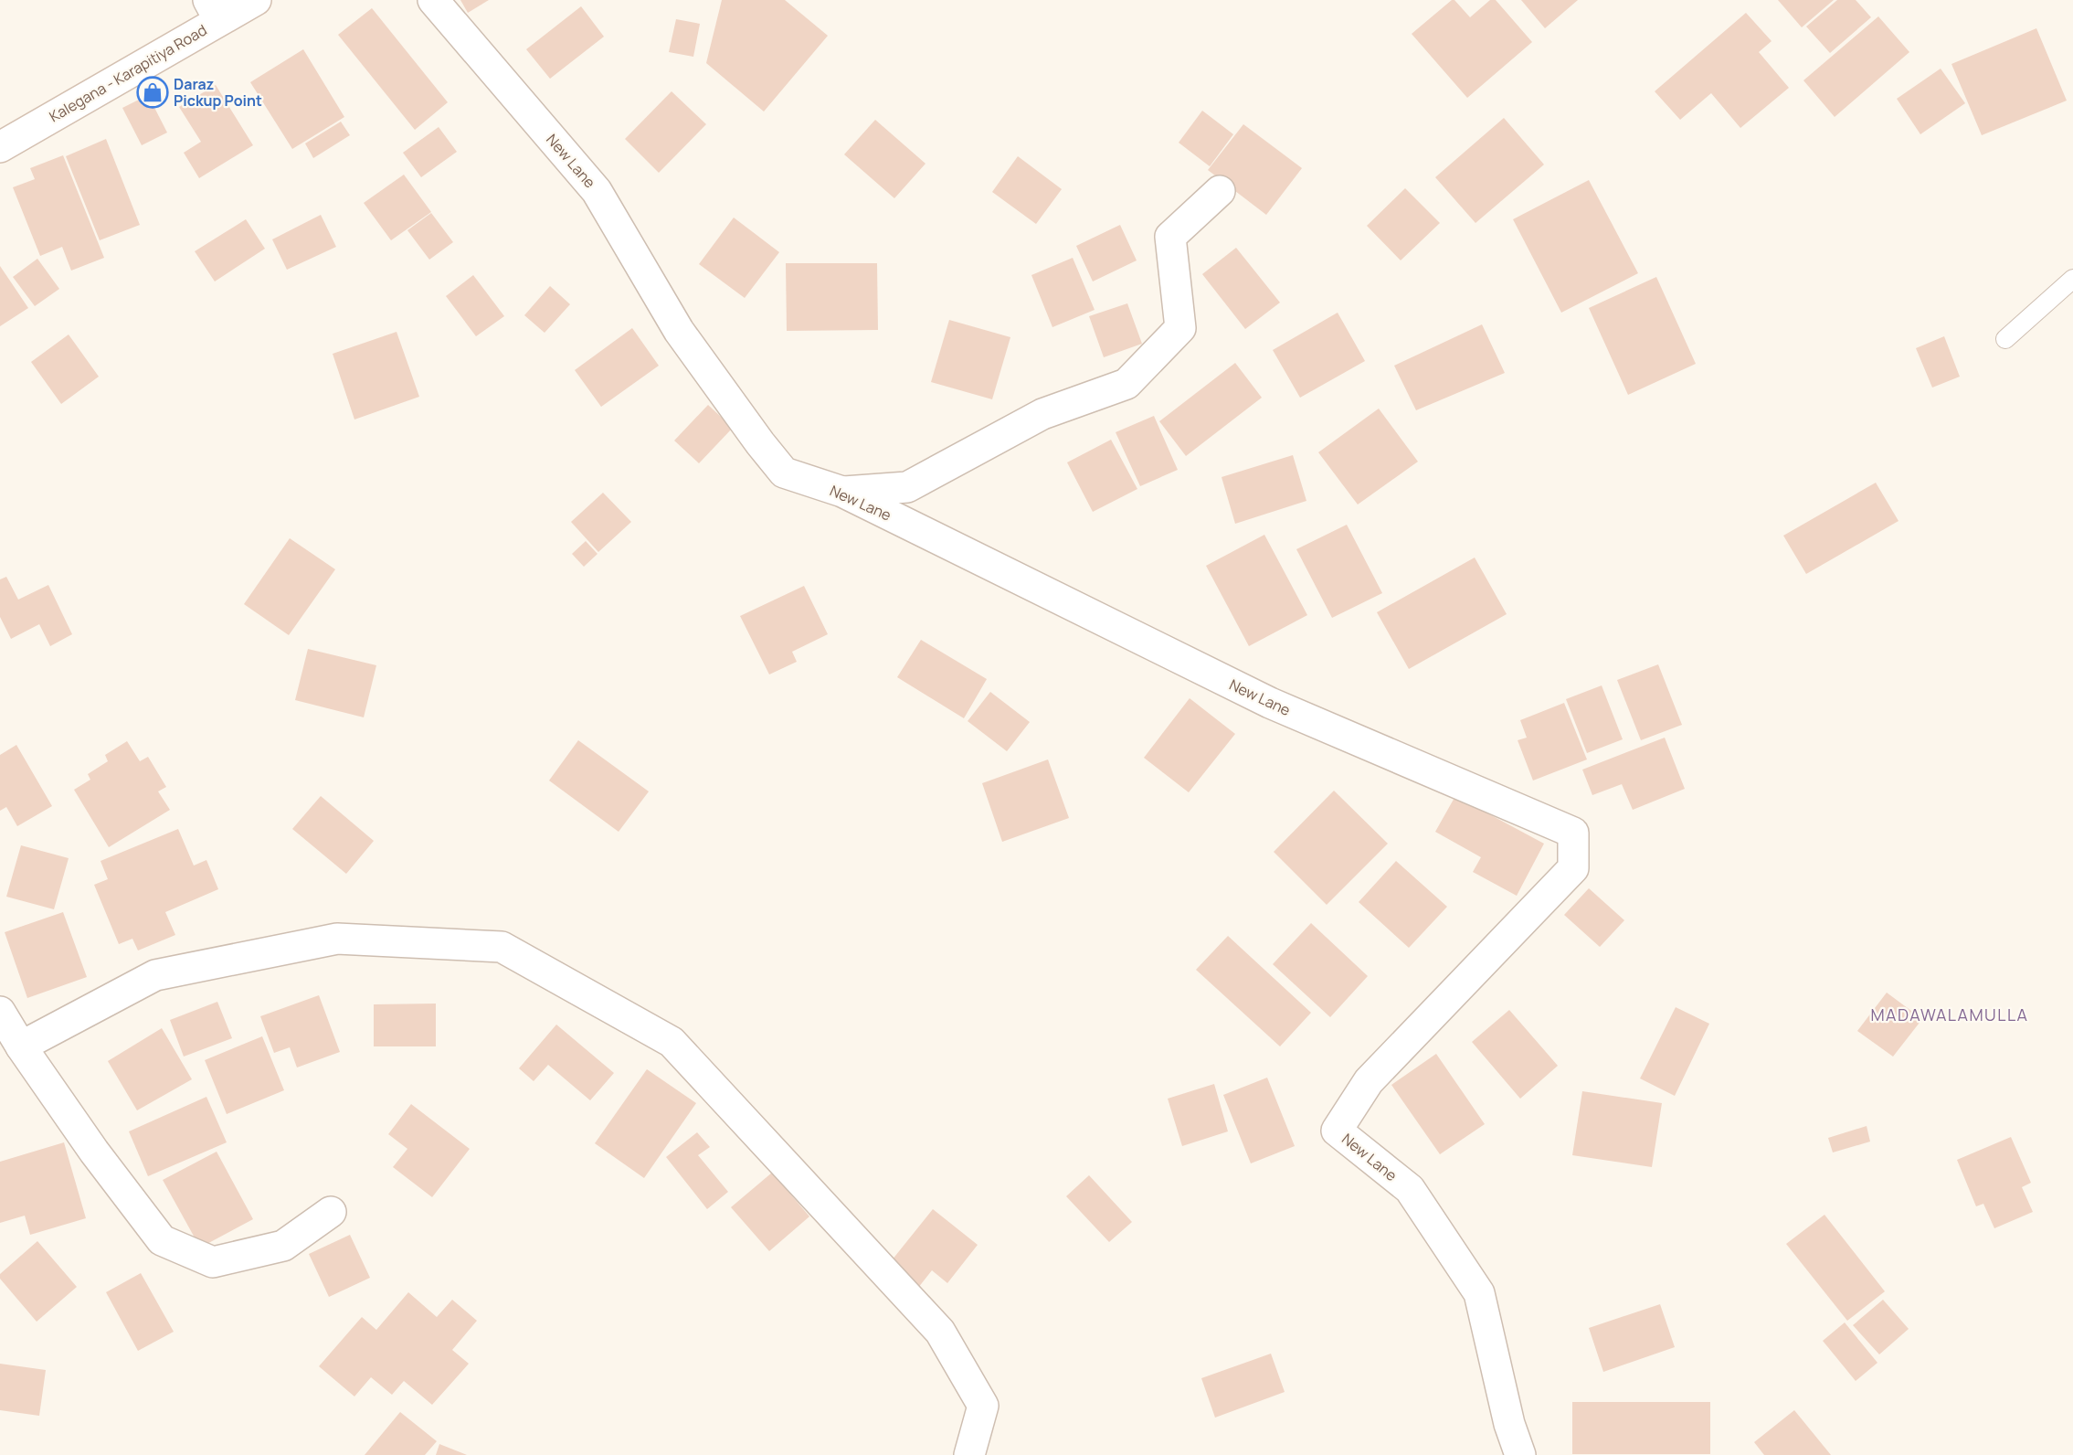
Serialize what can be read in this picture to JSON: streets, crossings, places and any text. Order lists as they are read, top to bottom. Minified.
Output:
{"streets":{"street":["Kalegana - Karapitiya Road","New Lane"]},"districts":["MADAWALAMULLA"],"places":{"shop":["Daraz Pickup Point"]}}
